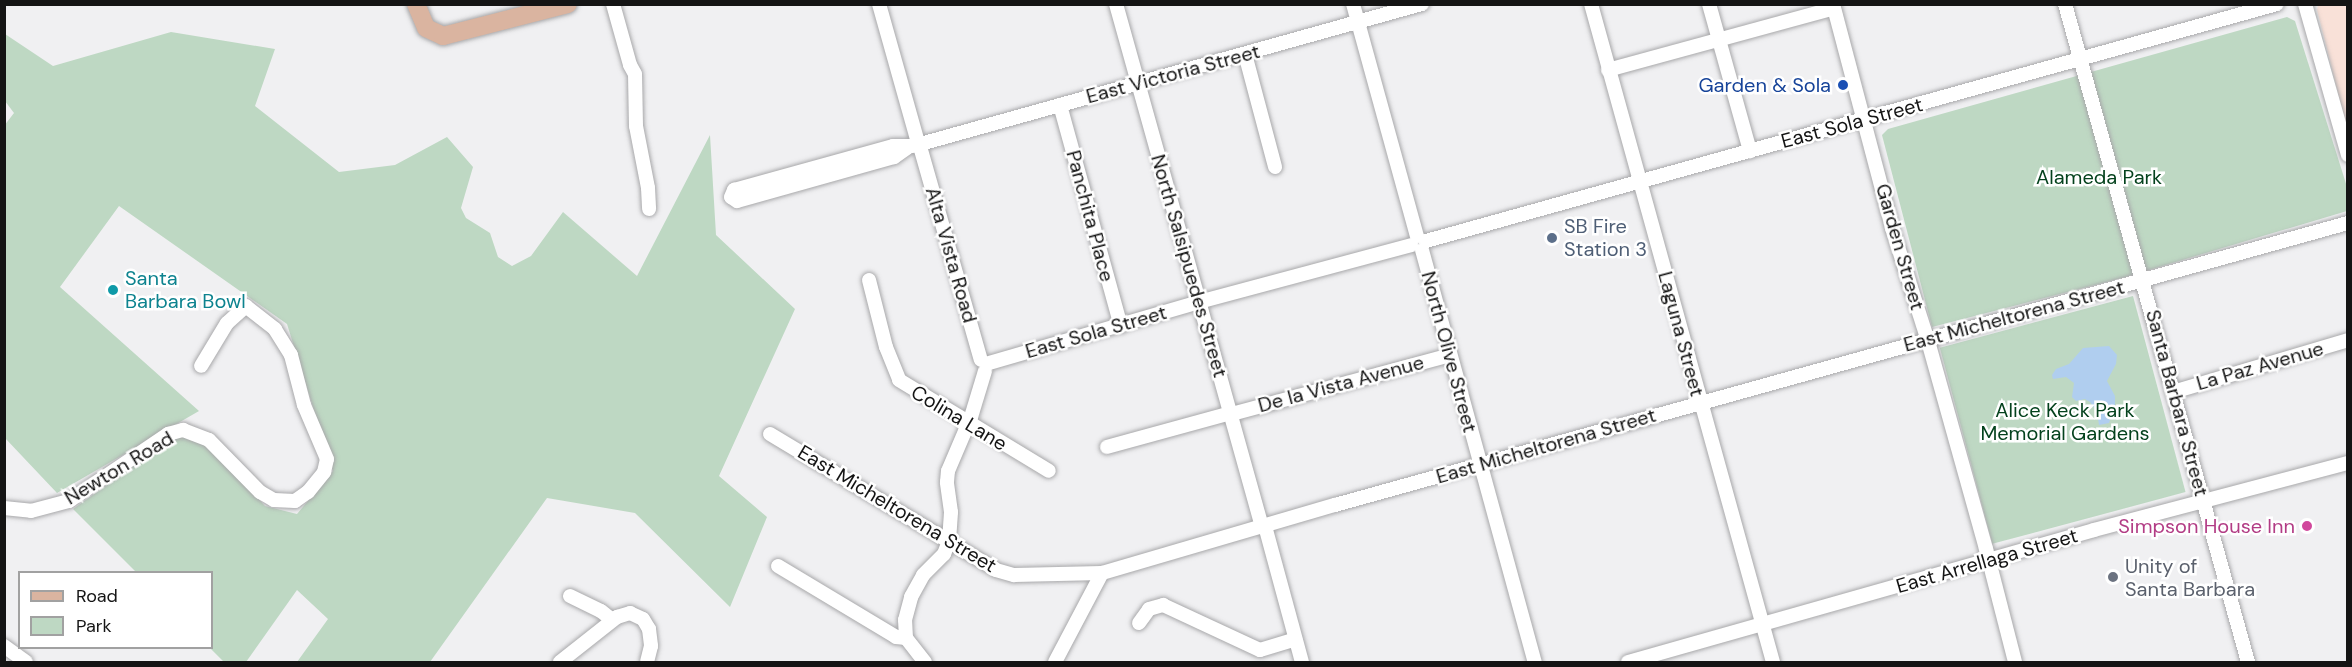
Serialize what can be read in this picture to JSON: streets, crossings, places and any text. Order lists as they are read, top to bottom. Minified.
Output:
{"streets":{"street":["East Victoria Street","East Sola Street","Panchita Place","Garden Street","Alta Vista Road","North Salsipuedes Street","East Micheltorena Street","Laguna Street","North Olive Street","La Paz Avenue","De la Vista Avenue","Santa Barbara Street","Colina Lane","Newton Road","East Arrellaga Street"]},"crossings":[["East Victoria Street","Panchita Place"],["East Victoria Street","Alta Vista Road"],["East Victoria Street","North Salsipuedes Street"],["East Victoria Street","North Olive Street"],["East Sola Street","Panchita Place"],["East Sola Street","Garden Street"],["East Sola Street","Alta Vista Road"],["East Sola Street","North Salsipuedes Street"],["East Sola Street","Laguna Street"],["East Sola Street","North Olive Street"],["East Sola Street","Santa Barbara Street"],["Garden Street","East Micheltorena Street"],["Garden Street","East Arrellaga Street"],["North Salsipuedes Street","East Micheltorena Street"],["North Salsipuedes Street","De la Vista Avenue"],["East Micheltorena Street","Laguna Street"],["East Micheltorena Street","North Olive Street"],["East Micheltorena Street","Santa Barbara Street"],["Laguna Street","East Arrellaga Street"],["North Olive Street","De la Vista Avenue"],["La Paz Avenue","Santa Barbara Street"],["Santa Barbara Street","East Arrellaga Street"]],"parks":["Alameda Park","Alice Keck Park Memorial Gardens"],"places":["Garden & Sola","SB Fire Station 3","Santa Barbara Bowl","Simpson House Inn","Unity of Santa Barbara"],"legend":["Road","Park"]}
